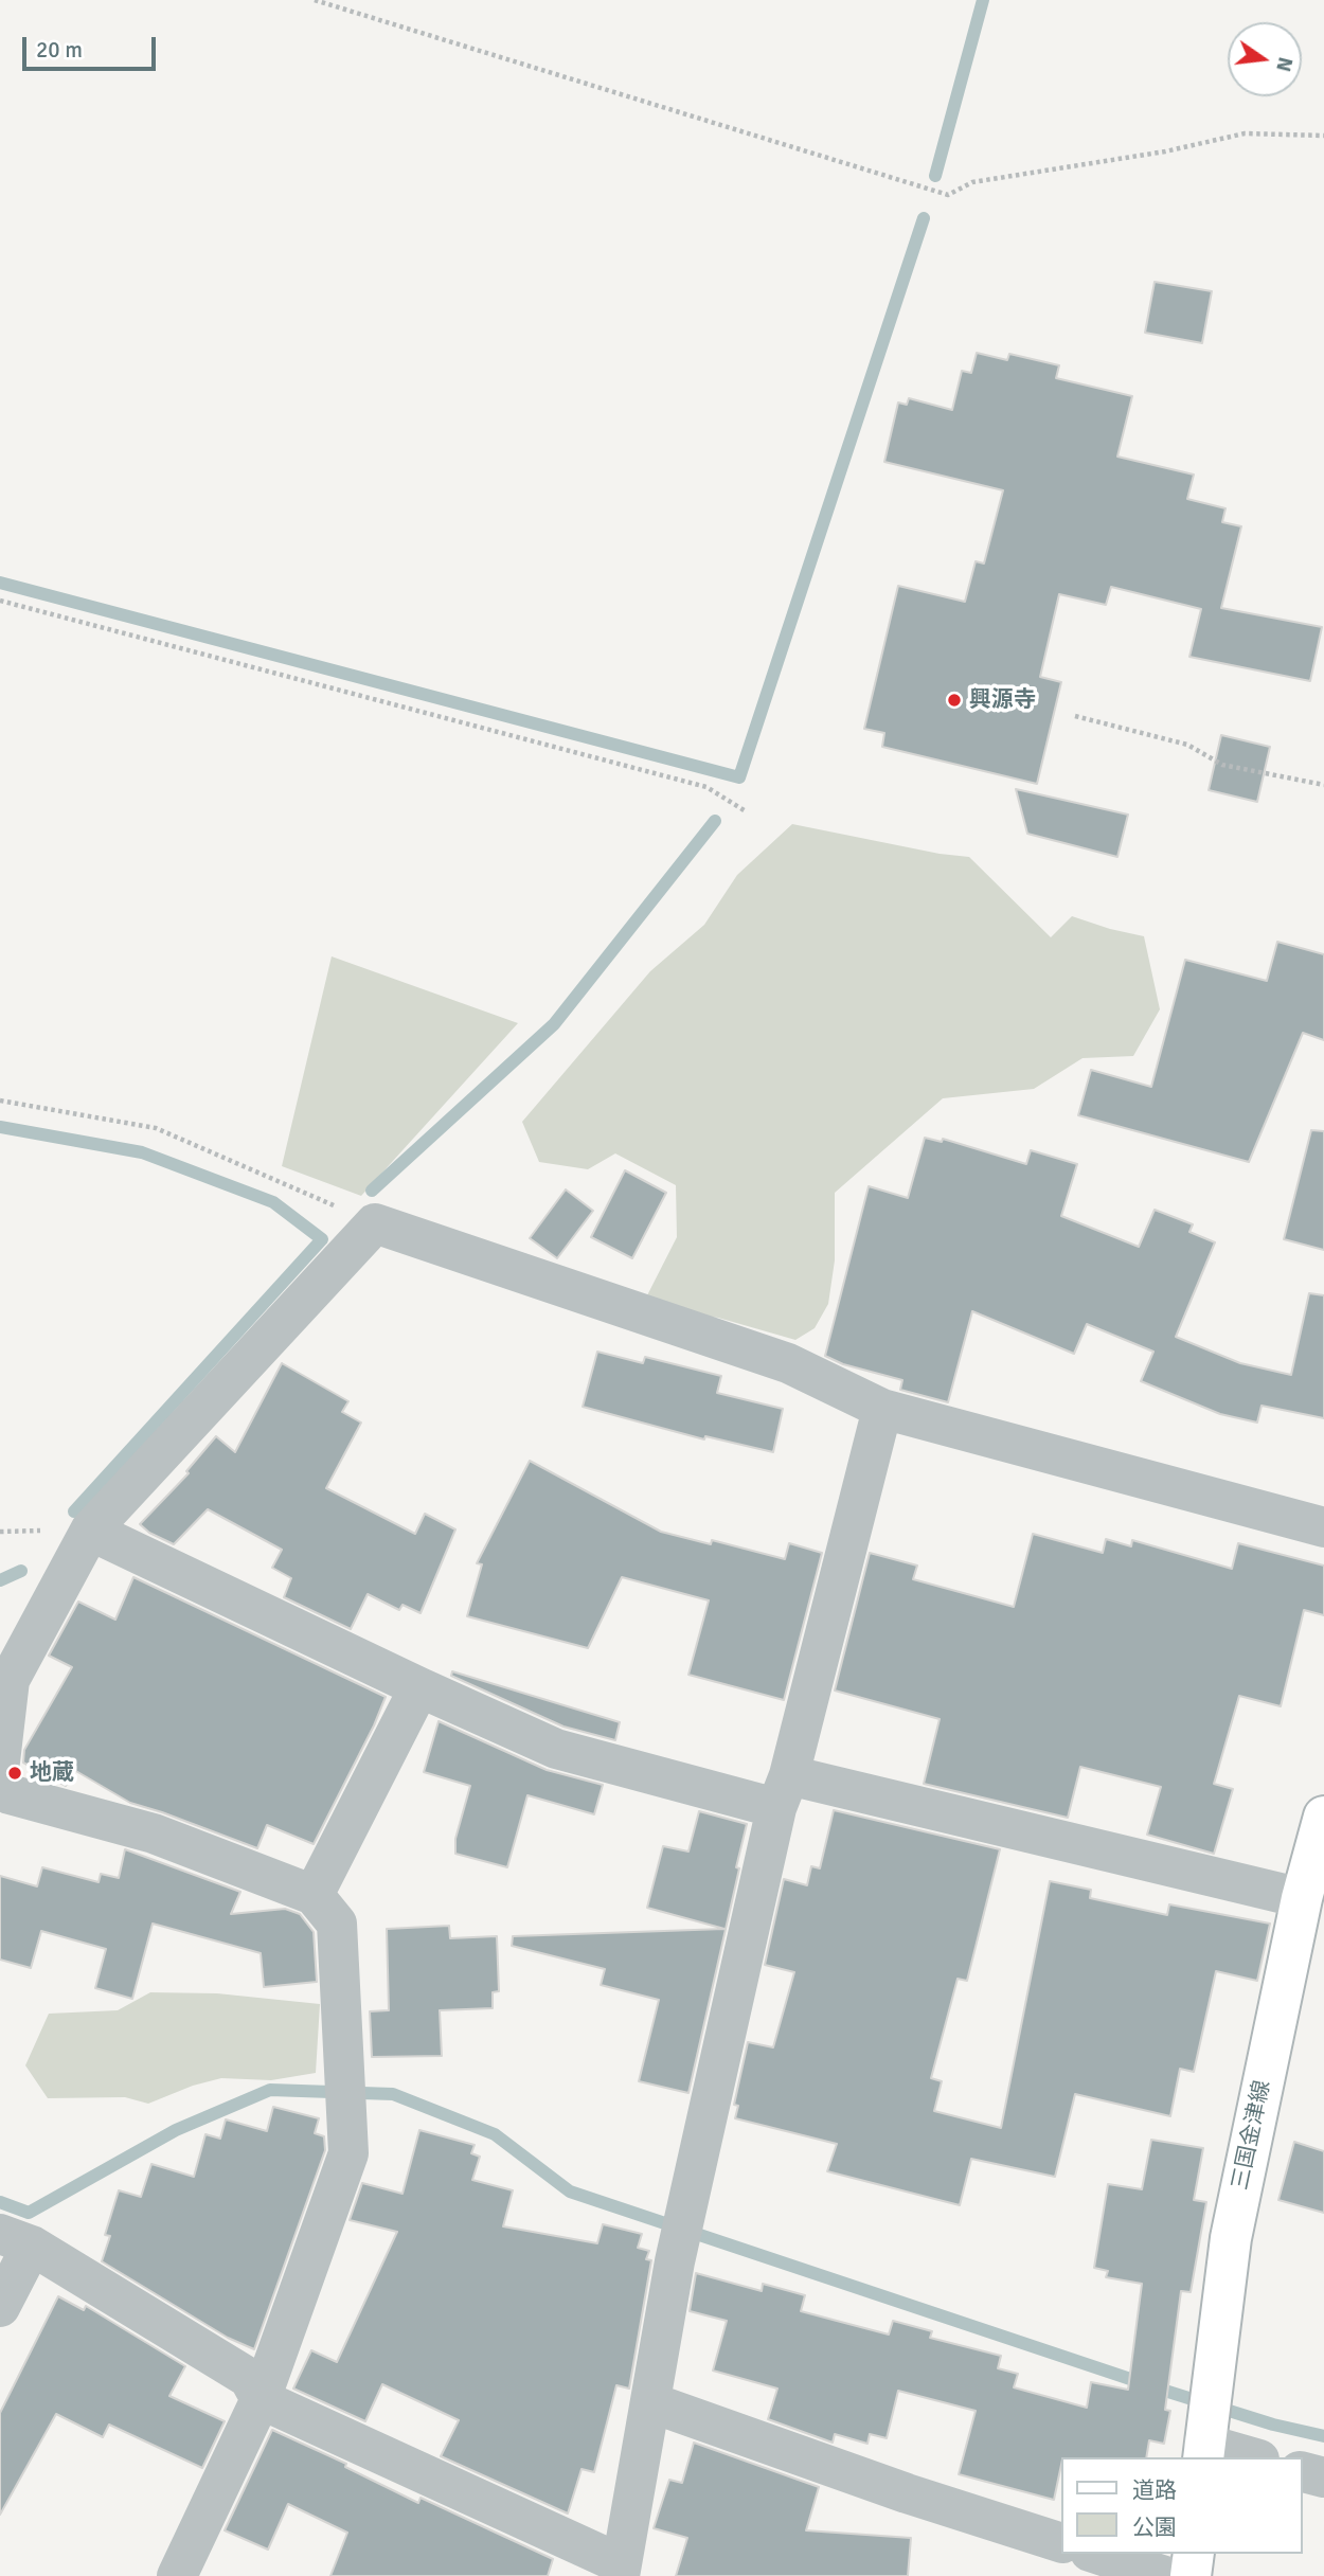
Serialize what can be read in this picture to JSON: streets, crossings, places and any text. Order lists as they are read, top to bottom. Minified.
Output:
{"streets":{"main road":["三国金津線"]},"places":["興源寺","地蔵"],"legend":["道路","公園"],"scale_bar":"20 m","north":"right"}
